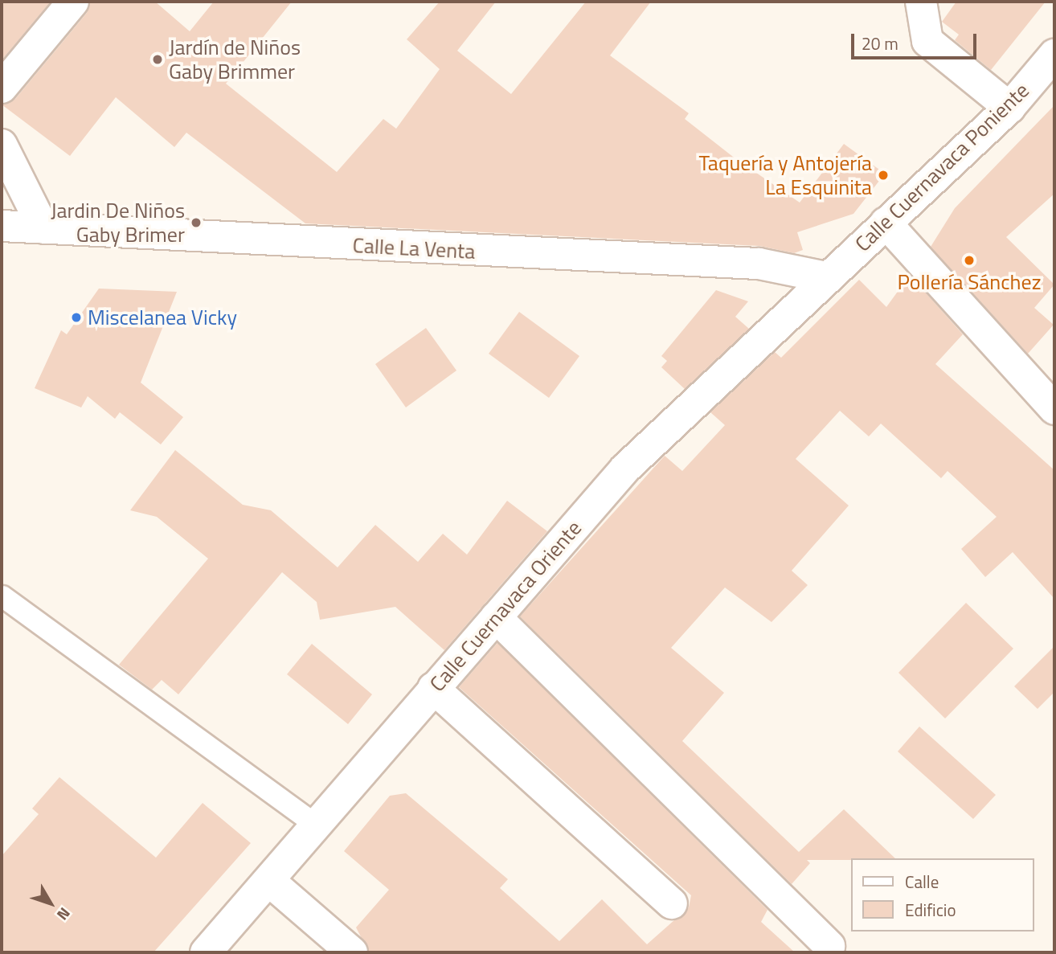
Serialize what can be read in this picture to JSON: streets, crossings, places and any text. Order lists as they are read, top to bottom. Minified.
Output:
{"streets":{"street":["Calle Cuernavaca Poniente","Calle La Venta","Calle Cuernavaca Oriente"]},"crossings":[["Calle Cuernavaca Poniente","Calle La Venta"],["Calle Cuernavaca Poniente","Calle Cuernavaca Oriente"],["Calle La Venta","Calle Cuernavaca Oriente"]],"places":["Jardín de Niños Gaby Brimmer","Taquería y Antojería La Esquinita","Jardin De Niños Gaby Brimer","Pollería Sánchez","Miscelanea Vicky"],"legend":["Calle","Edificio"],"scale_bar":"20 m","north":"bottom right"}
